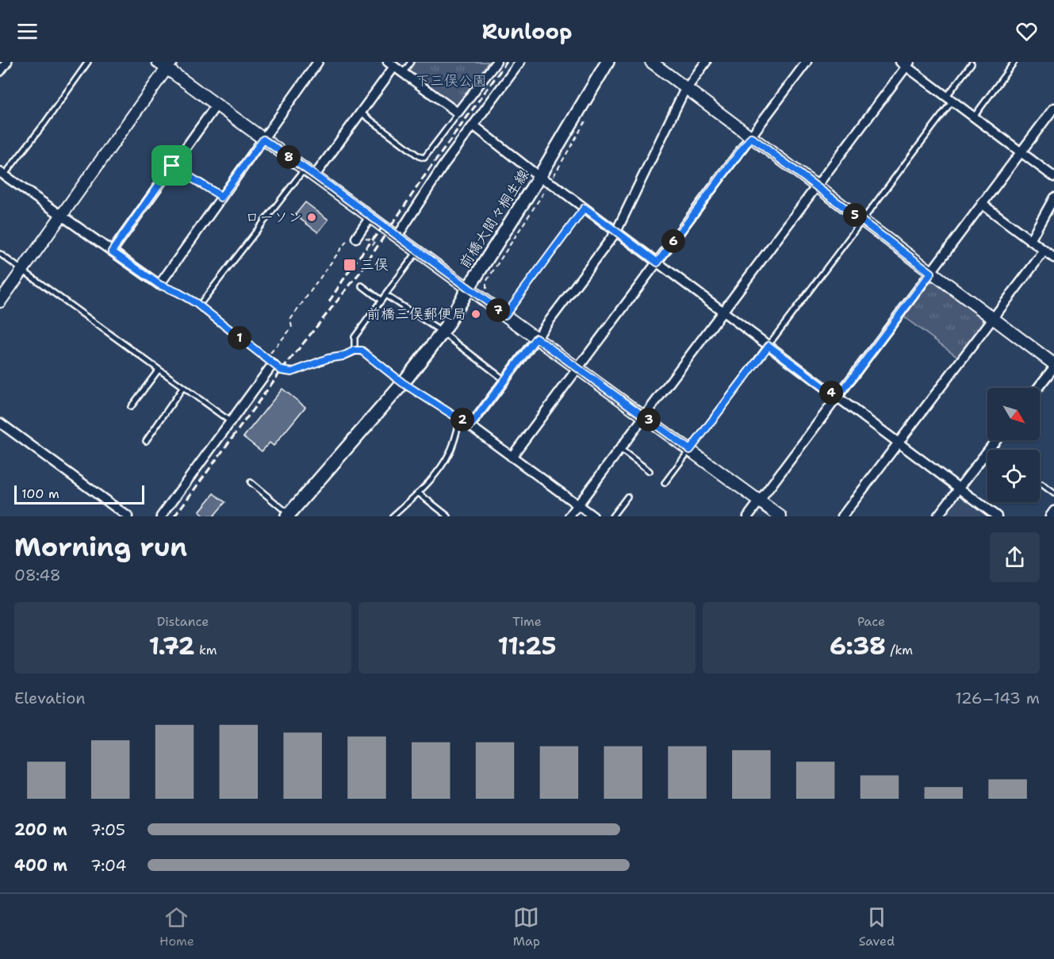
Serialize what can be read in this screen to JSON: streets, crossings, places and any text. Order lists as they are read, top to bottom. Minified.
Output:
{"streets":{"main road":["前橋大間々桐生線"]},"parks":["下三俣公園"],"places":{"other":["ローソン","前橋三俣郵便局"],"transit":["三俣"]},"scale_bar":"100 m","north":"bottom right","page":{"header":"Runloop","pins":["8","5","6","7","1","4","2","3"],"scale":"100 m","heading":["Morning run","08:48"],"stats":[["Distance","1.72 km"],["Time","11:25"],["Pace","6:38 /km"]],"chart":["Elevation","126–143 m"],"list":[{"name":"200 m","note":"7:05"},{"name":"400 m","note":"7:04"}],"tabs":["Home","Map","Saved"]}}
